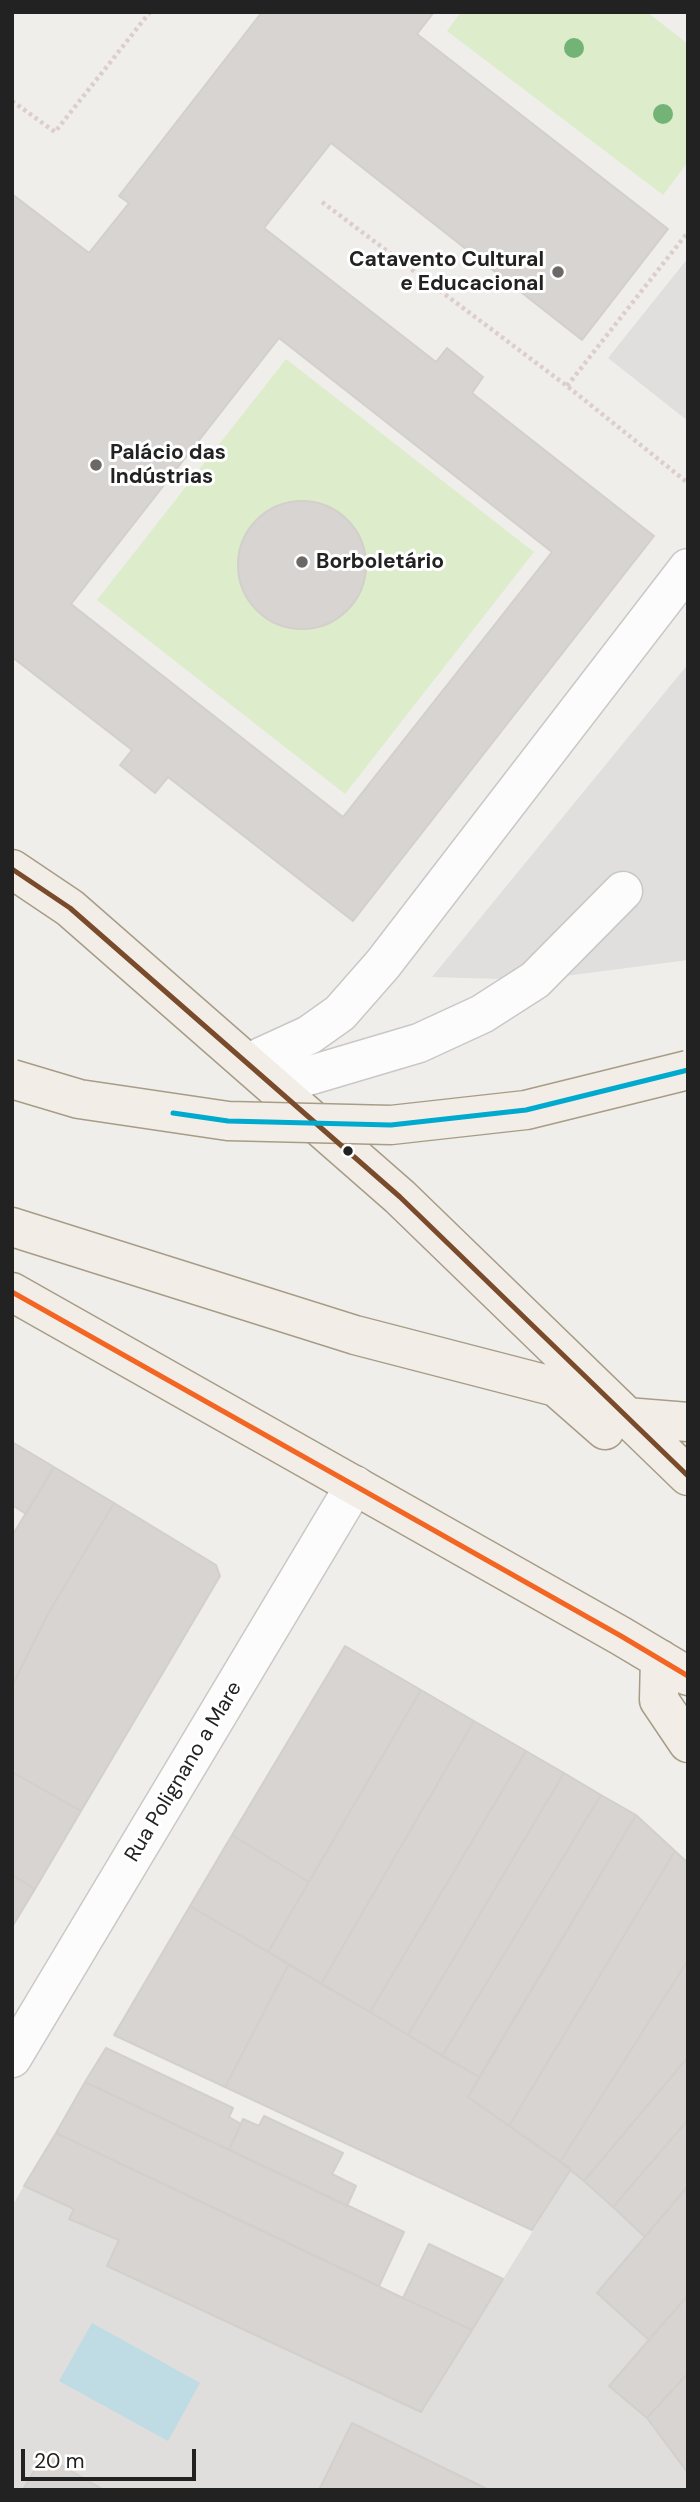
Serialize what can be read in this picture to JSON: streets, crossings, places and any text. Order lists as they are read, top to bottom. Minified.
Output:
{"streets":{"street":["Rua Polignano a Mare"]},"places":["Catavento Cultural e Educacional","Palácio das Indústrias","Borboletário"],"scale_bar":"20 m"}
